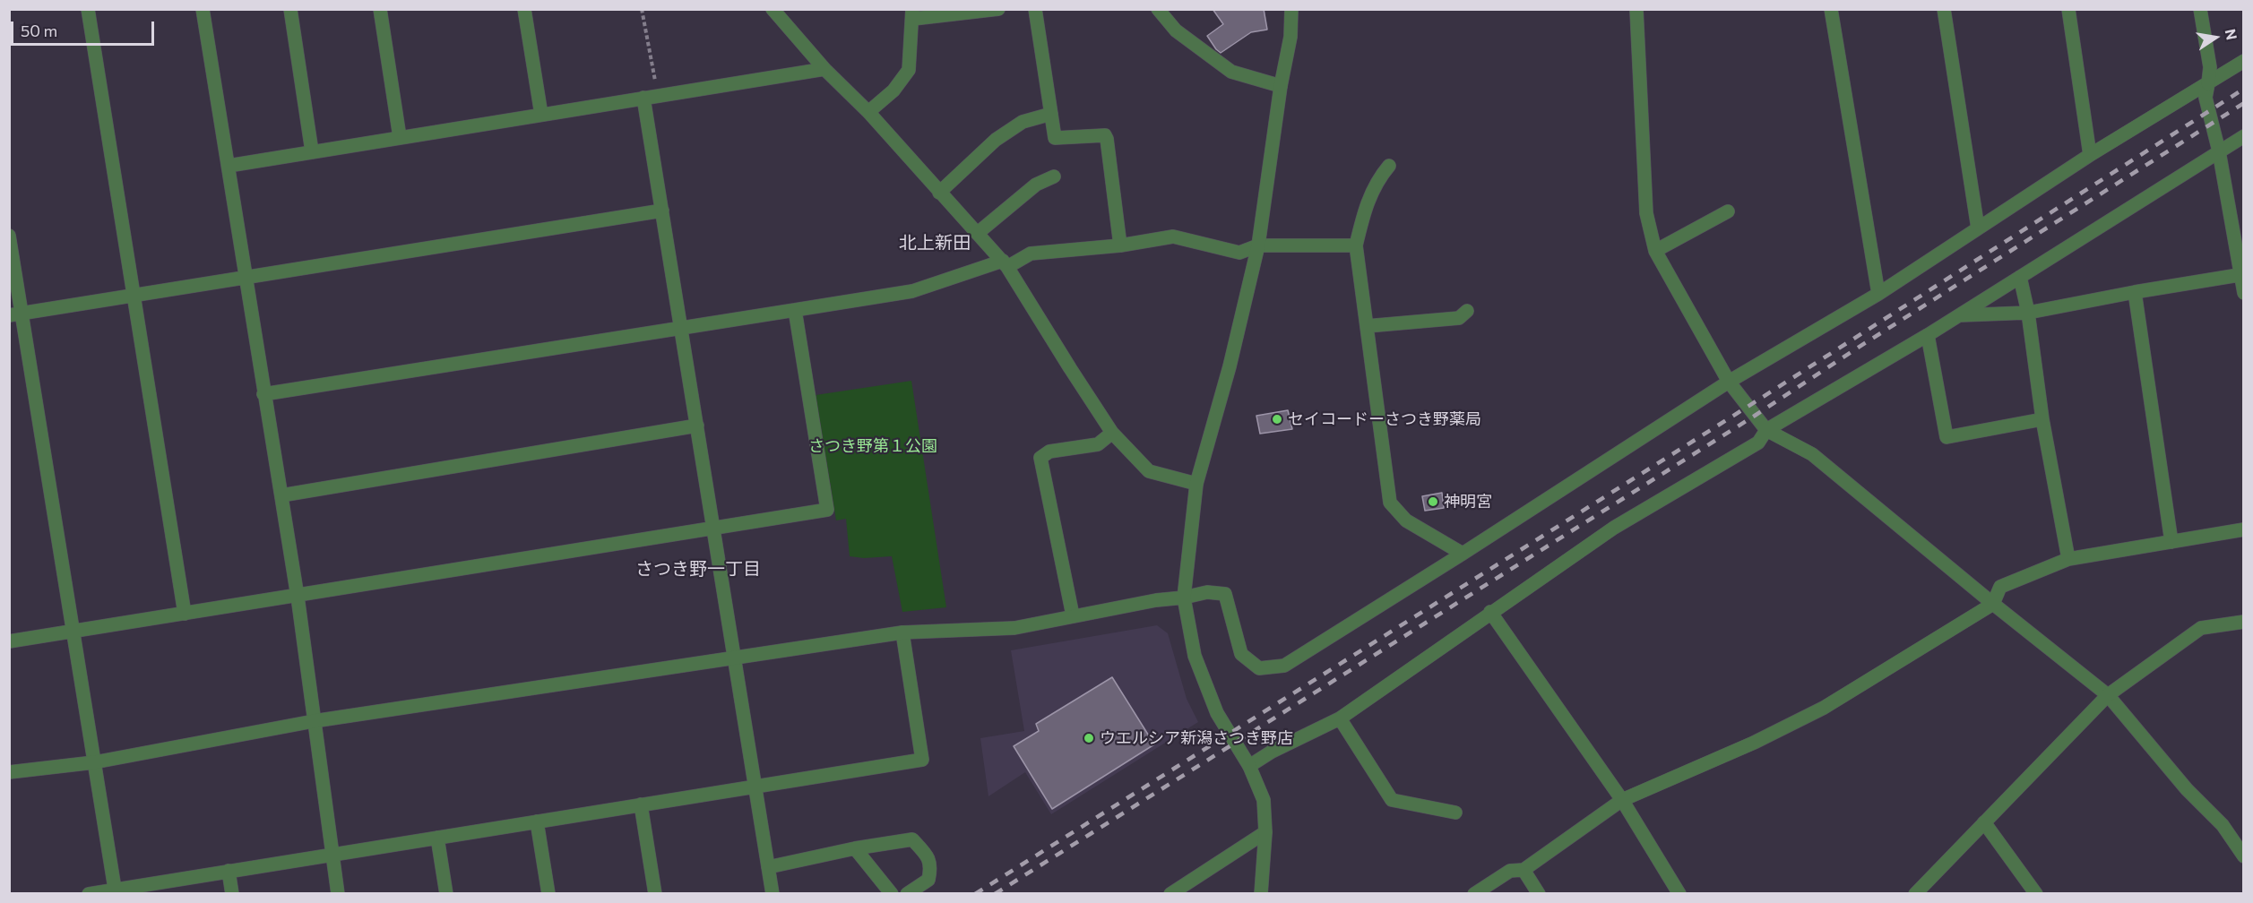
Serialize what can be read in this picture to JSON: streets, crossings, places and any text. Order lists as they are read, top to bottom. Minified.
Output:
{"districts":["北上新田","さつき野一丁目"],"parks":["さつき野第１公園"],"places":["セイコードーさつき野薬局","神明宮","ウエルシア新潟さつき野店"],"scale_bar":"50 m","north":"right"}
